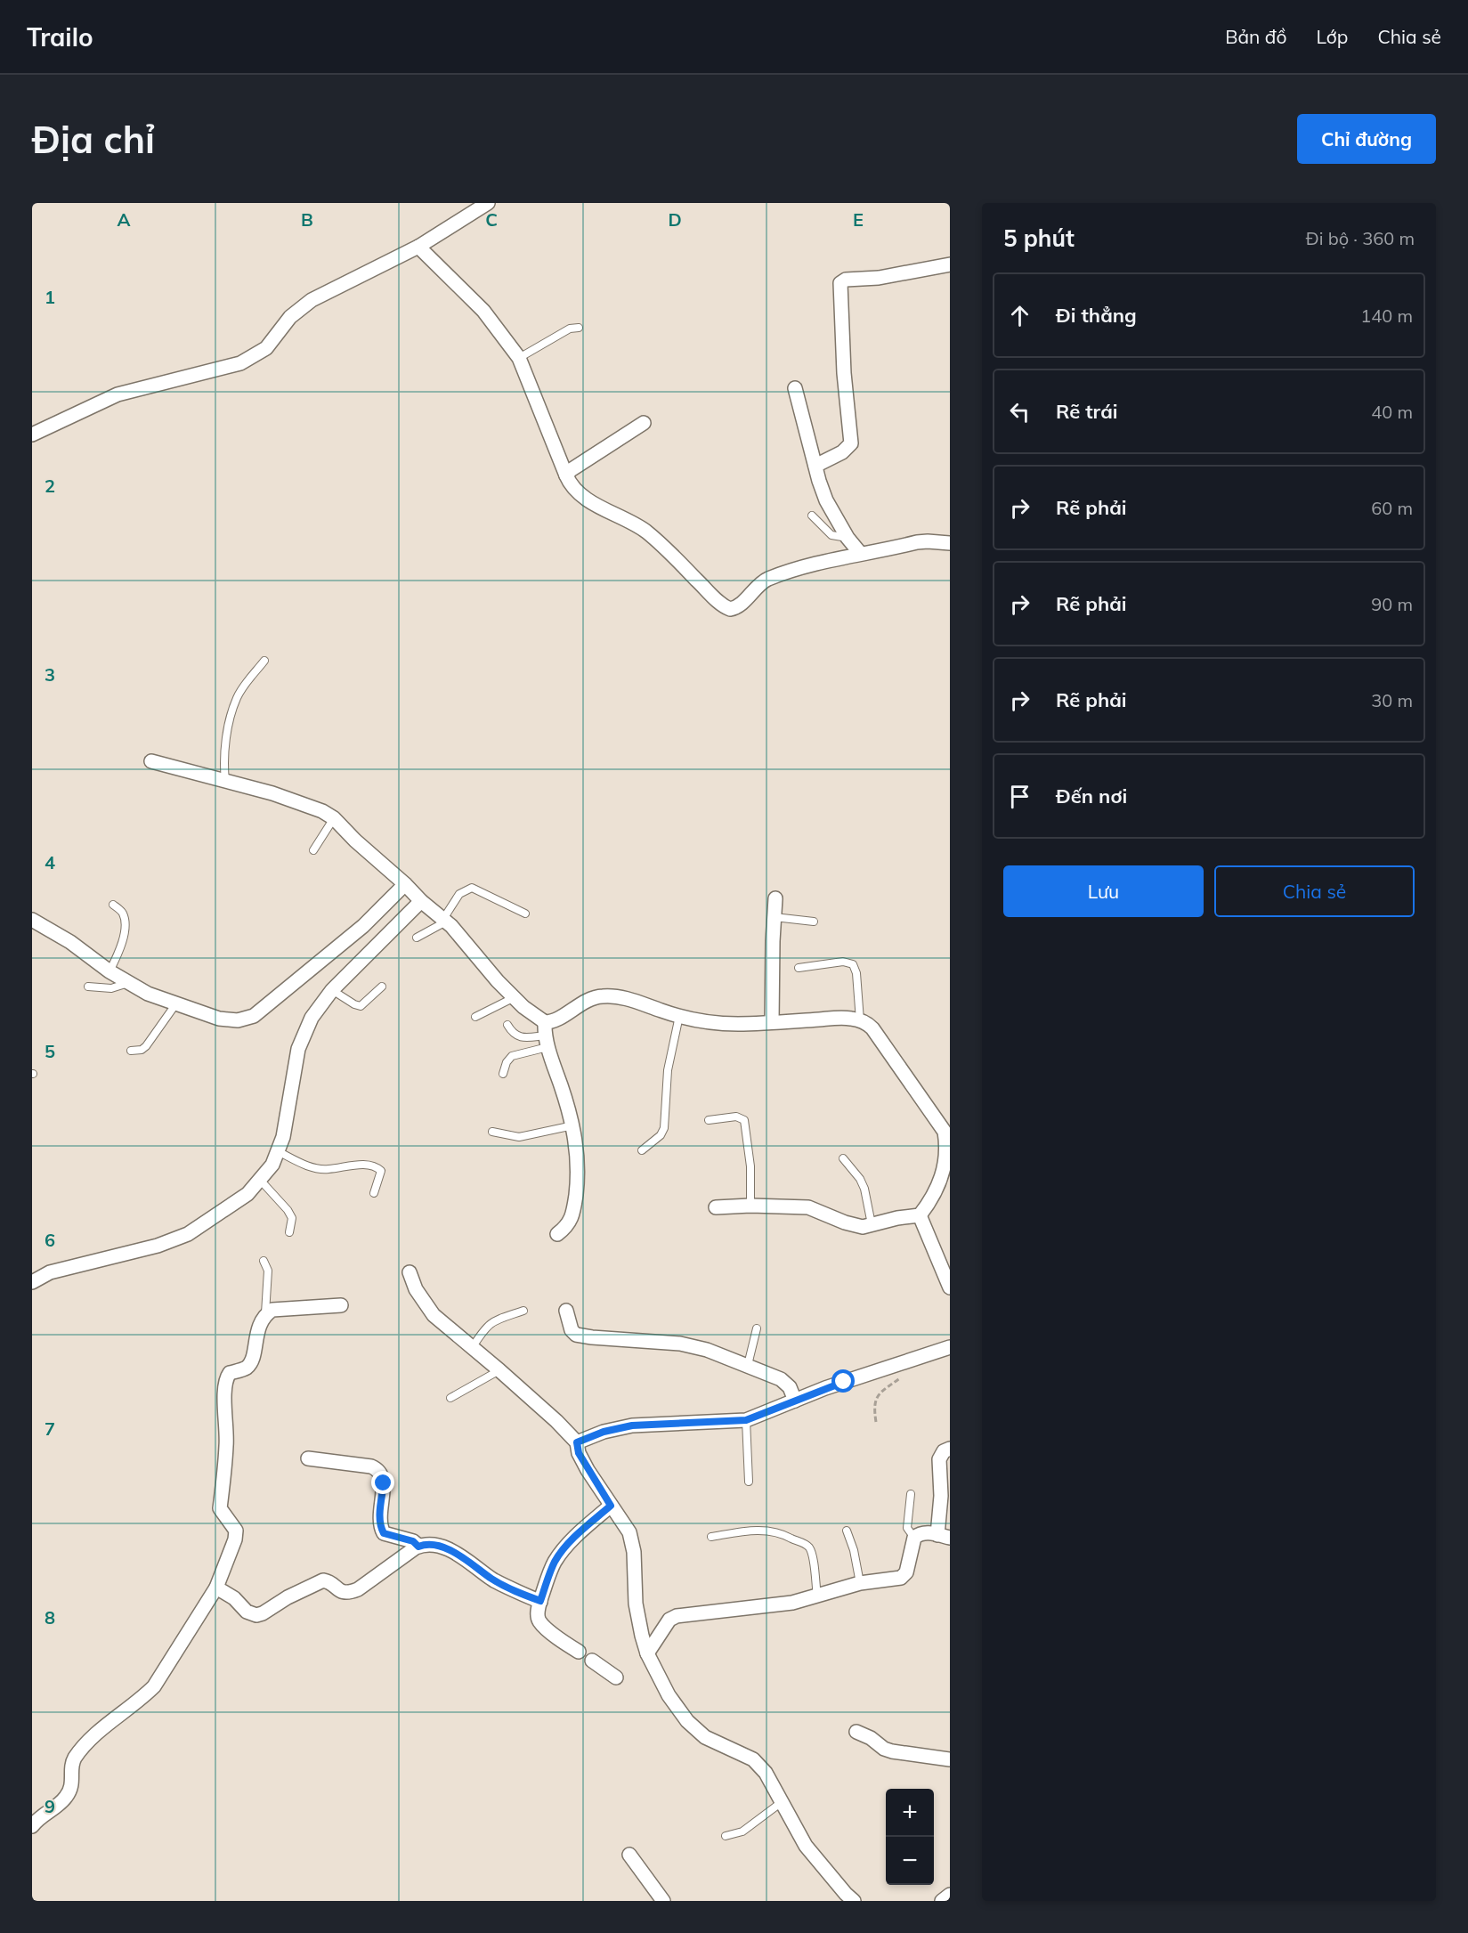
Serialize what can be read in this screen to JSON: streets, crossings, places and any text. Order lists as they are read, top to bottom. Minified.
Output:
{"page":{"header":"Trailo","nav":["Bản đồ","Lớp","Chia sẻ"],"buttons":["Chỉ đường",["Lưu","Chia sẻ"]],"title":"Địa chỉ","heading":["5 phút","Đi bộ · 360 m"],"list":[["Đi thẳng","140 m"],["Rẽ trái","40 m"],["Rẽ phải","60 m"],["Rẽ phải","90 m"],["Rẽ phải","30 m"],"Đến nơi"],"map_buttons":["+","−"]},"grid":{"columns":["A","B","C","D","E"],"rows":["1","2","3","4","5","6","7","8","9"]}}
